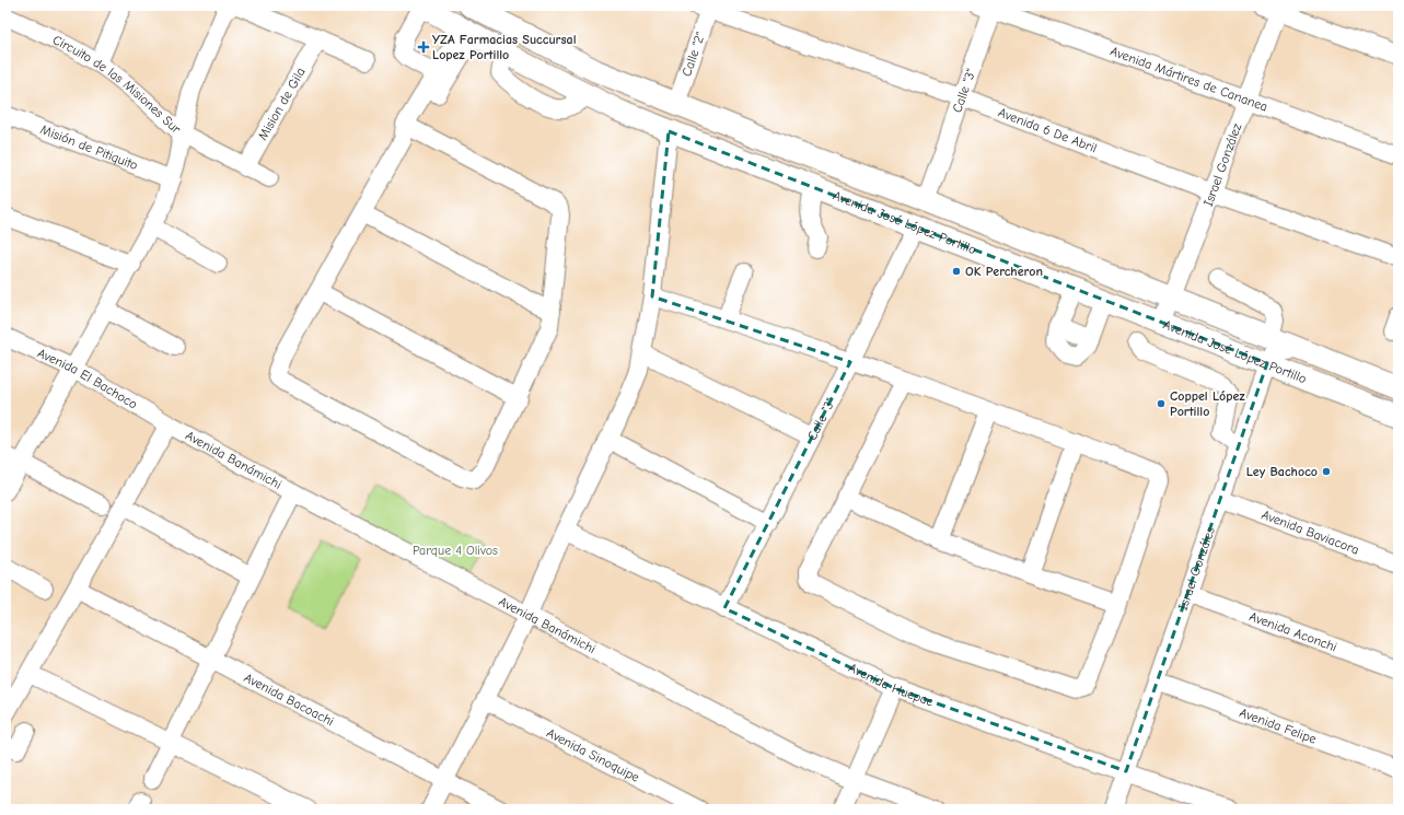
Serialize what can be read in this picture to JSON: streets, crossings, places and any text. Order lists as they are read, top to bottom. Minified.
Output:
{"streets":{"main road":["Avenida José López Portillo"],"street":["Calle \"2\"","Avenida Mártires de Cananea","Circuito de las Misiones Sur","Calle \"3\"","Mision de Gila","Avenida 6 De Abril","Misión de Pitiquito","Israel González","Avenida El Bachoco","Avenida Banámichi","Avenida Baviacora","Israel Gonzáles","Avenida Aconchi","Avenida Huepac","Avenida Bacoachi","Avenida Felipe","Avenida Sinoquipe"]},"crossings":[["Calle \"2\"","Avenida 6 De Abril"],["Calle \"2\"","Avenida José López Portillo"],["Avenida Mártires de Cananea","Calle \"3\""],["Avenida Mártires de Cananea","Israel González"],["Circuito de las Misiones Sur","Misión de Pitiquito"],["Circuito de las Misiones Sur","Avenida El Bachoco"],["Calle \"3\"","Avenida 6 De Abril"],["Calle \"3\"","Avenida José López Portillo"],["Calle \"3\"","Avenida Huepac"],["Avenida 6 De Abril","Israel González"],["Israel González","Avenida José López Portillo"],["Avenida José López Portillo","Israel Gonzáles"],["Avenida El Bachoco","Avenida Banámichi"],["Avenida Baviacora","Israel Gonzáles"],["Israel Gonzáles","Avenida Aconchi"],["Israel Gonzáles","Avenida Huepac"],["Israel Gonzáles","Avenida Felipe"]],"parks":["Parque 4 Olivos"],"places":{"health":["YZA Farmacias Succursal Lopez Portillo"],"other":["OK Percheron","Coppel López Portillo","Ley Bachoco"]}}
